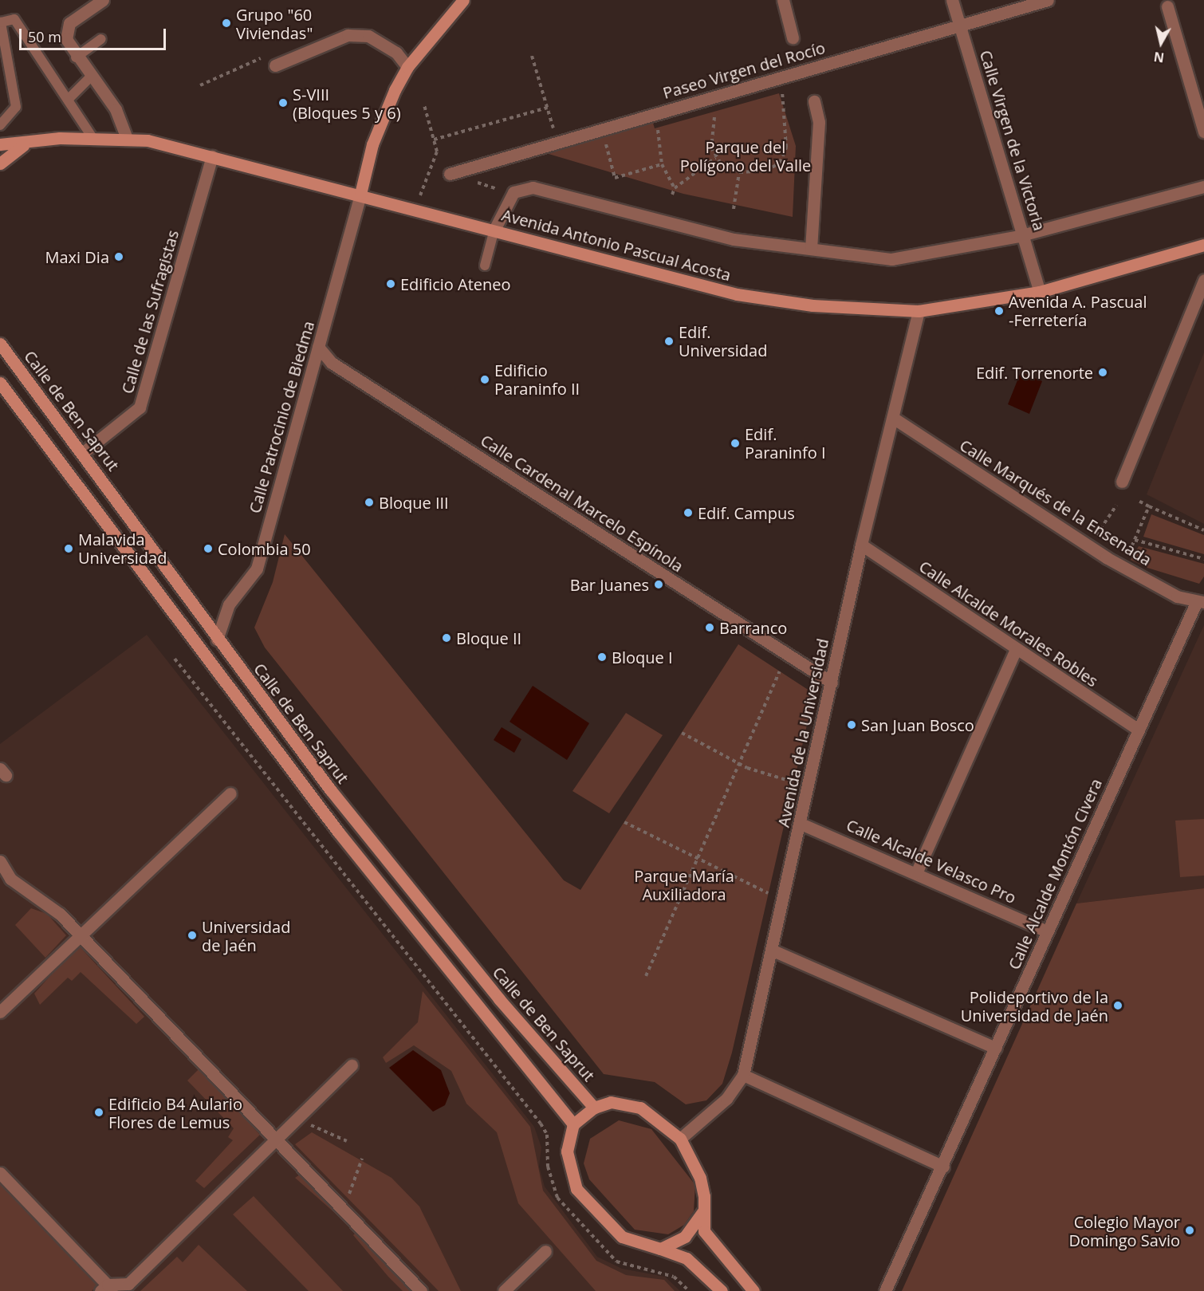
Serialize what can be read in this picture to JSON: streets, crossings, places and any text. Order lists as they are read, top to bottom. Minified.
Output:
{"streets":{"street":["Paseo Virgen del Rocío","Calle Virgen de la Victoria","Avenida Antonio Pascual Acosta","Calle de las Sufragistas","Calle de Ben Saprut","Calle Patrocinio de Biedma","Calle Marqués de la Ensenada","Calle Cardenal Marcelo Espínola","Calle Alcalde Morales Robles","Avenida de la Universidad","Calle Alcalde Velasco Pro","Calle Alcalde Montón Civera"]},"crossings":[["Paseo Virgen del Rocío","Calle Virgen de la Victoria"],["Calle Virgen de la Victoria","Avenida Antonio Pascual Acosta"],["Avenida Antonio Pascual Acosta","Calle de las Sufragistas"],["Avenida Antonio Pascual Acosta","Calle Patrocinio de Biedma"],["Avenida Antonio Pascual Acosta","Avenida de la Universidad"],["Calle de las Sufragistas","Calle de Ben Saprut"],["Calle de Ben Saprut","Calle Patrocinio de Biedma"],["Calle de Ben Saprut","Avenida de la Universidad"],["Calle Patrocinio de Biedma","Calle Cardenal Marcelo Espínola"],["Calle Marqués de la Ensenada","Avenida de la Universidad"],["Calle Marqués de la Ensenada","Calle Alcalde Montón Civera"],["Calle Cardenal Marcelo Espínola","Avenida de la Universidad"],["Calle Alcalde Morales Robles","Avenida de la Universidad"],["Calle Alcalde Morales Robles","Calle Alcalde Montón Civera"],["Avenida de la Universidad","Calle Alcalde Velasco Pro"],["Calle Alcalde Velasco Pro","Calle Alcalde Montón Civera"]],"parks":["Parque del Polígono del Valle","Parque María Auxiliadora"],"places":["Grupo \"60 Viviendas\"","S-VIII (Bloques 5 y 6)","Maxi Dia","Edificio Ateneo","Avenida A. Pascual -Ferretería","Edif. Universidad","Edif. Torrenorte","Edificio Paraninfo II","Edif. Paraninfo I","Bloque III","Edif. Campus","Malavida Universidad","Colombia 50","Bar Juanes","Barranco","Bloque II","Bloque I","San Juan Bosco","Universidad de Jaén","Polideportivo de la Universidad de Jaén","Edificio B4 Aulario Flores de Lemus","Colegio Mayor Domingo Savio"],"scale_bar":"50 m","north":"bottom"}
